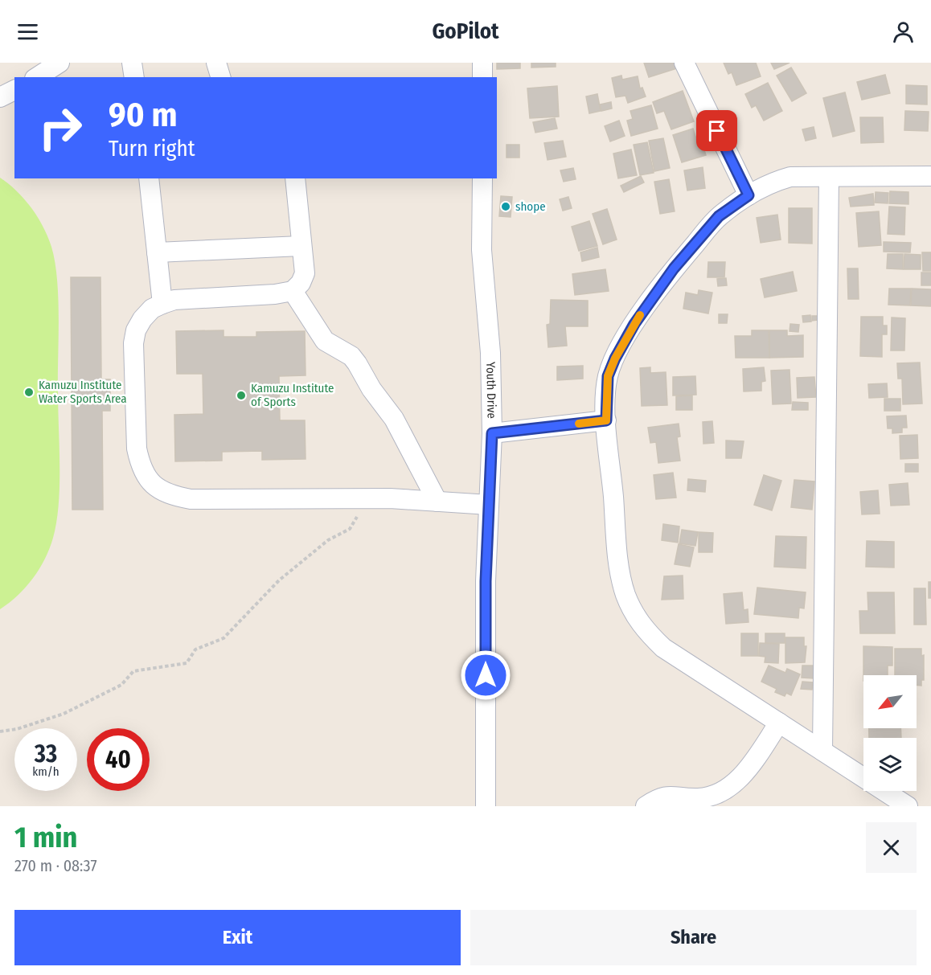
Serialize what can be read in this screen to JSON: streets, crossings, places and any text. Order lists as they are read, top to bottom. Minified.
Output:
{"streets":{"street":["Youth Drive"]},"places":["shope","Kamuzu Institute Water Sports Area","Kamuzu Institute of Sports"],"north":"bottom left","page":{"header":"GoPilot","turn":["90 m","Turn right"],"speed":"33 km/h","limit":"40","heading":["1 min","270 m · 08:37"],"buttons":["Exit","Share"]}}
